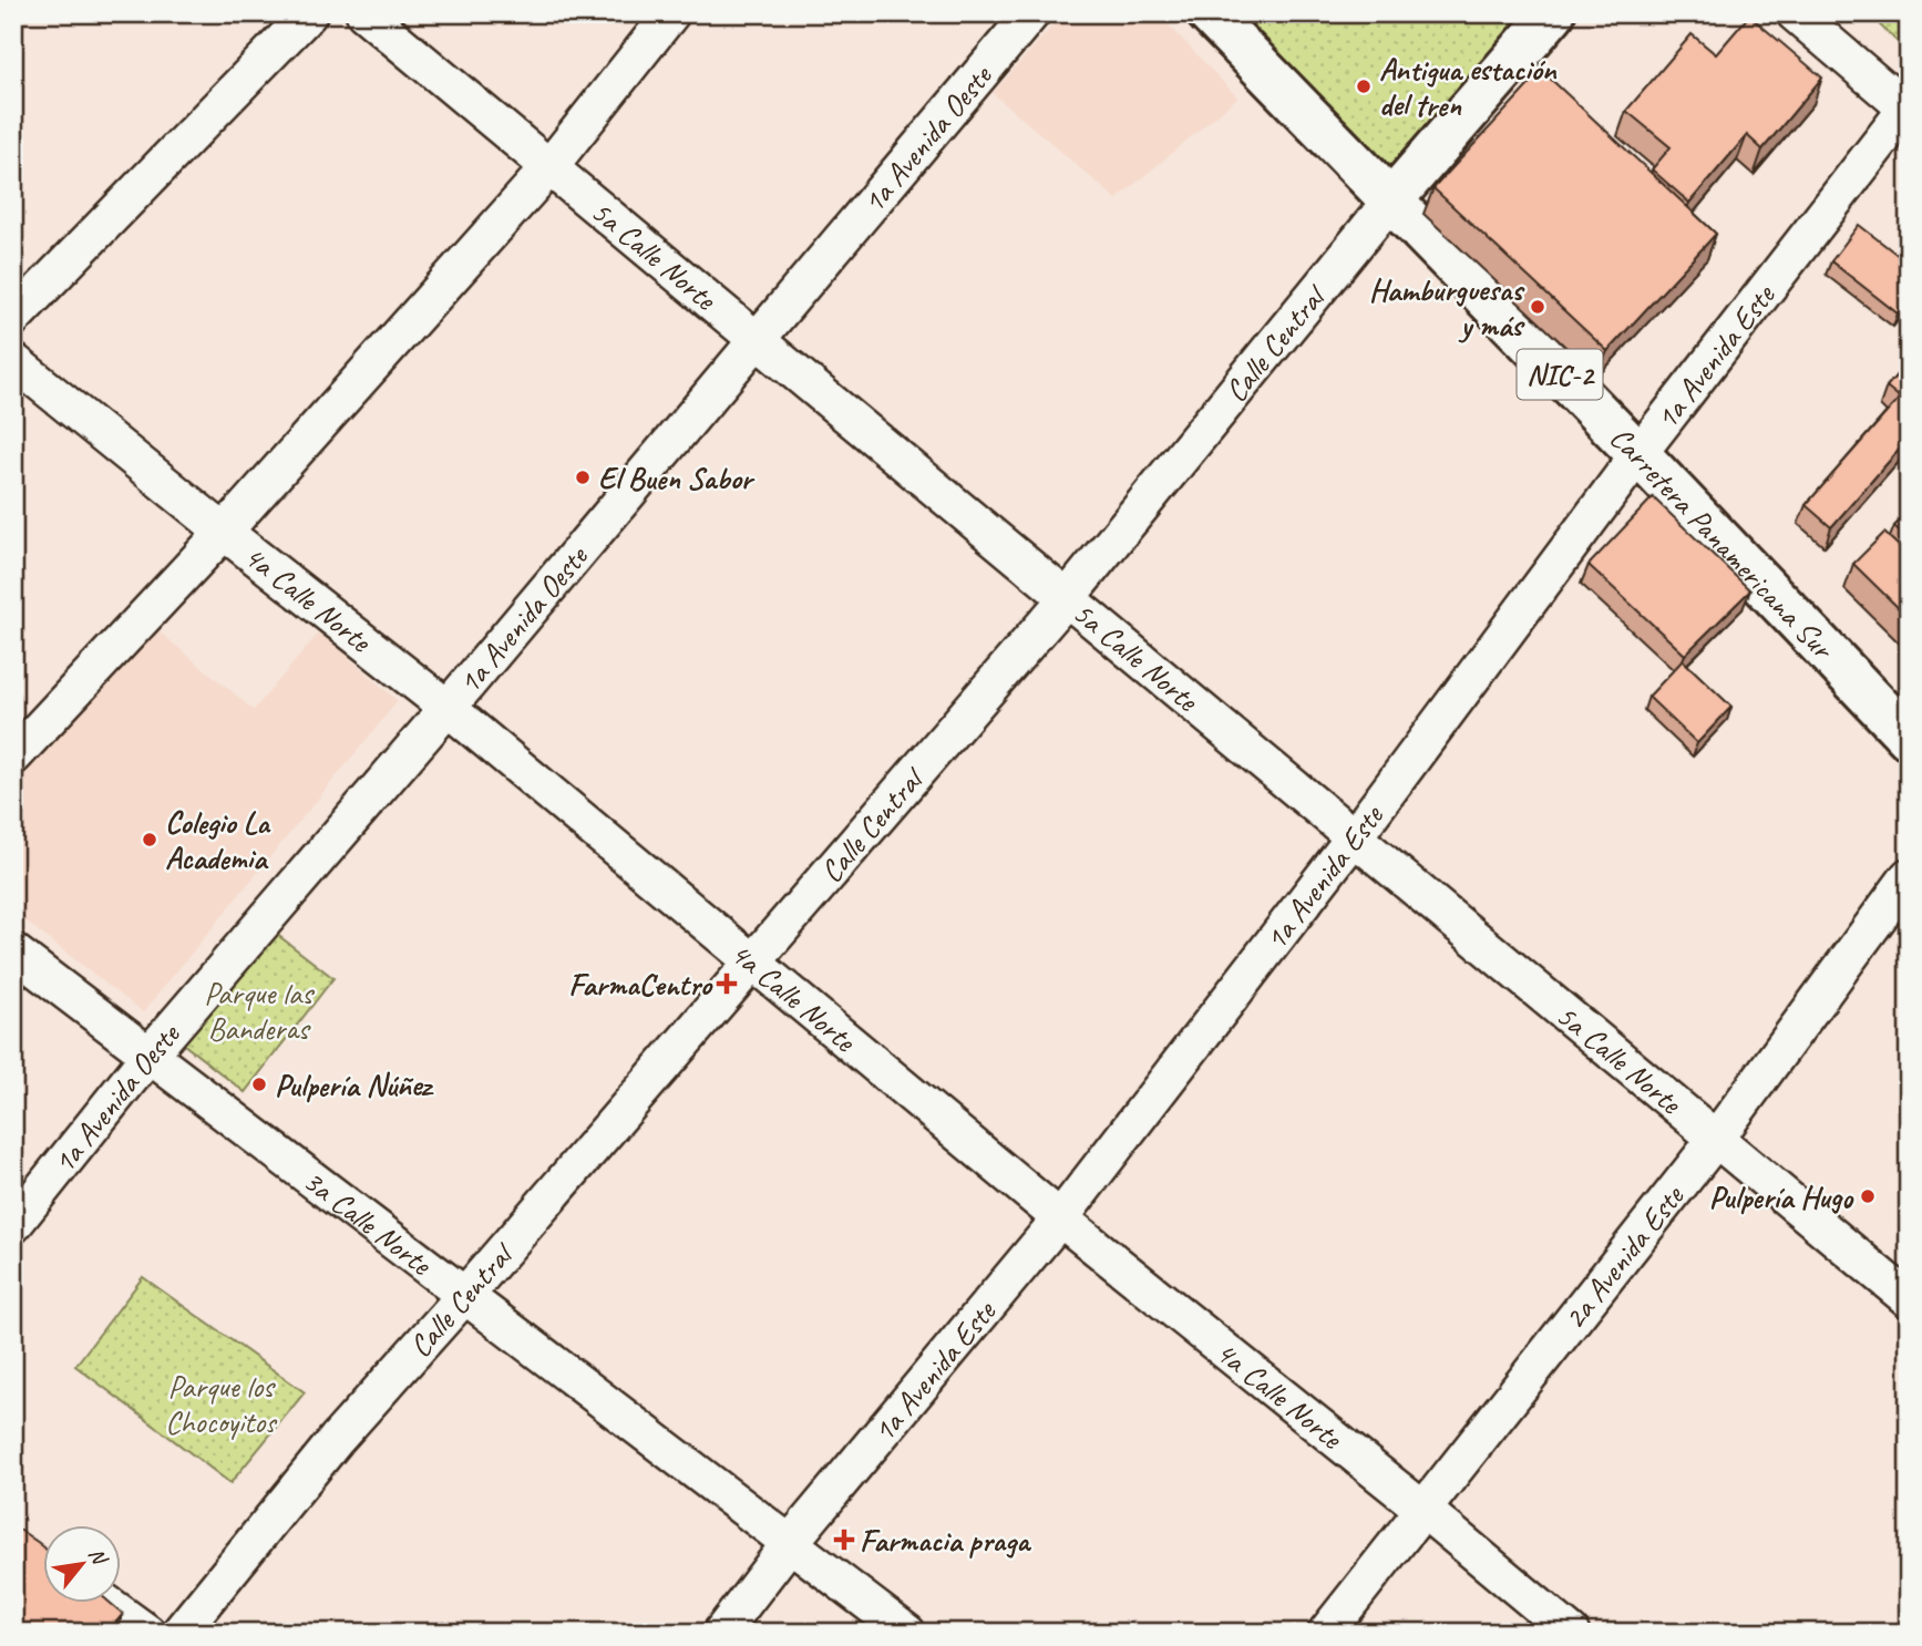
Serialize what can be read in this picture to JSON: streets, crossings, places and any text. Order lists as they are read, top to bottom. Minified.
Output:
{"streets":{"main road":["Calle Central","NIC-2","Carretera Panamericana Sur"],"street":["1a Avenida Oeste","5a Calle Norte","1a Avenida Este","4a Calle Norte","3a Calle Norte","2a Avenida Este"]},"crossings":[["1a Avenida Oeste","5a Calle Norte"],["1a Avenida Oeste","4a Calle Norte"],["1a Avenida Oeste","3a Calle Norte"],["5a Calle Norte","Calle Central"],["5a Calle Norte","1a Avenida Este"],["5a Calle Norte","2a Avenida Este"],["Calle Central","Carretera Panamericana Sur"],["Calle Central","4a Calle Norte"],["Calle Central","3a Calle Norte"],["1a Avenida Este","Carretera Panamericana Sur"],["1a Avenida Este","4a Calle Norte"],["1a Avenida Este","3a Calle Norte"],["4a Calle Norte","2a Avenida Este"]],"parks":["Parque las Banderas","Parque los Chocoyitos"],"places":{"other":["Antigua estación del tren","Hamburguesas y más","El Buen Sabor","Colegio La Academia","Pulpería Núñez","Pulpería Hugo"],"health":["FarmaCentro","Farmacia praga"]},"north":"top right"}
